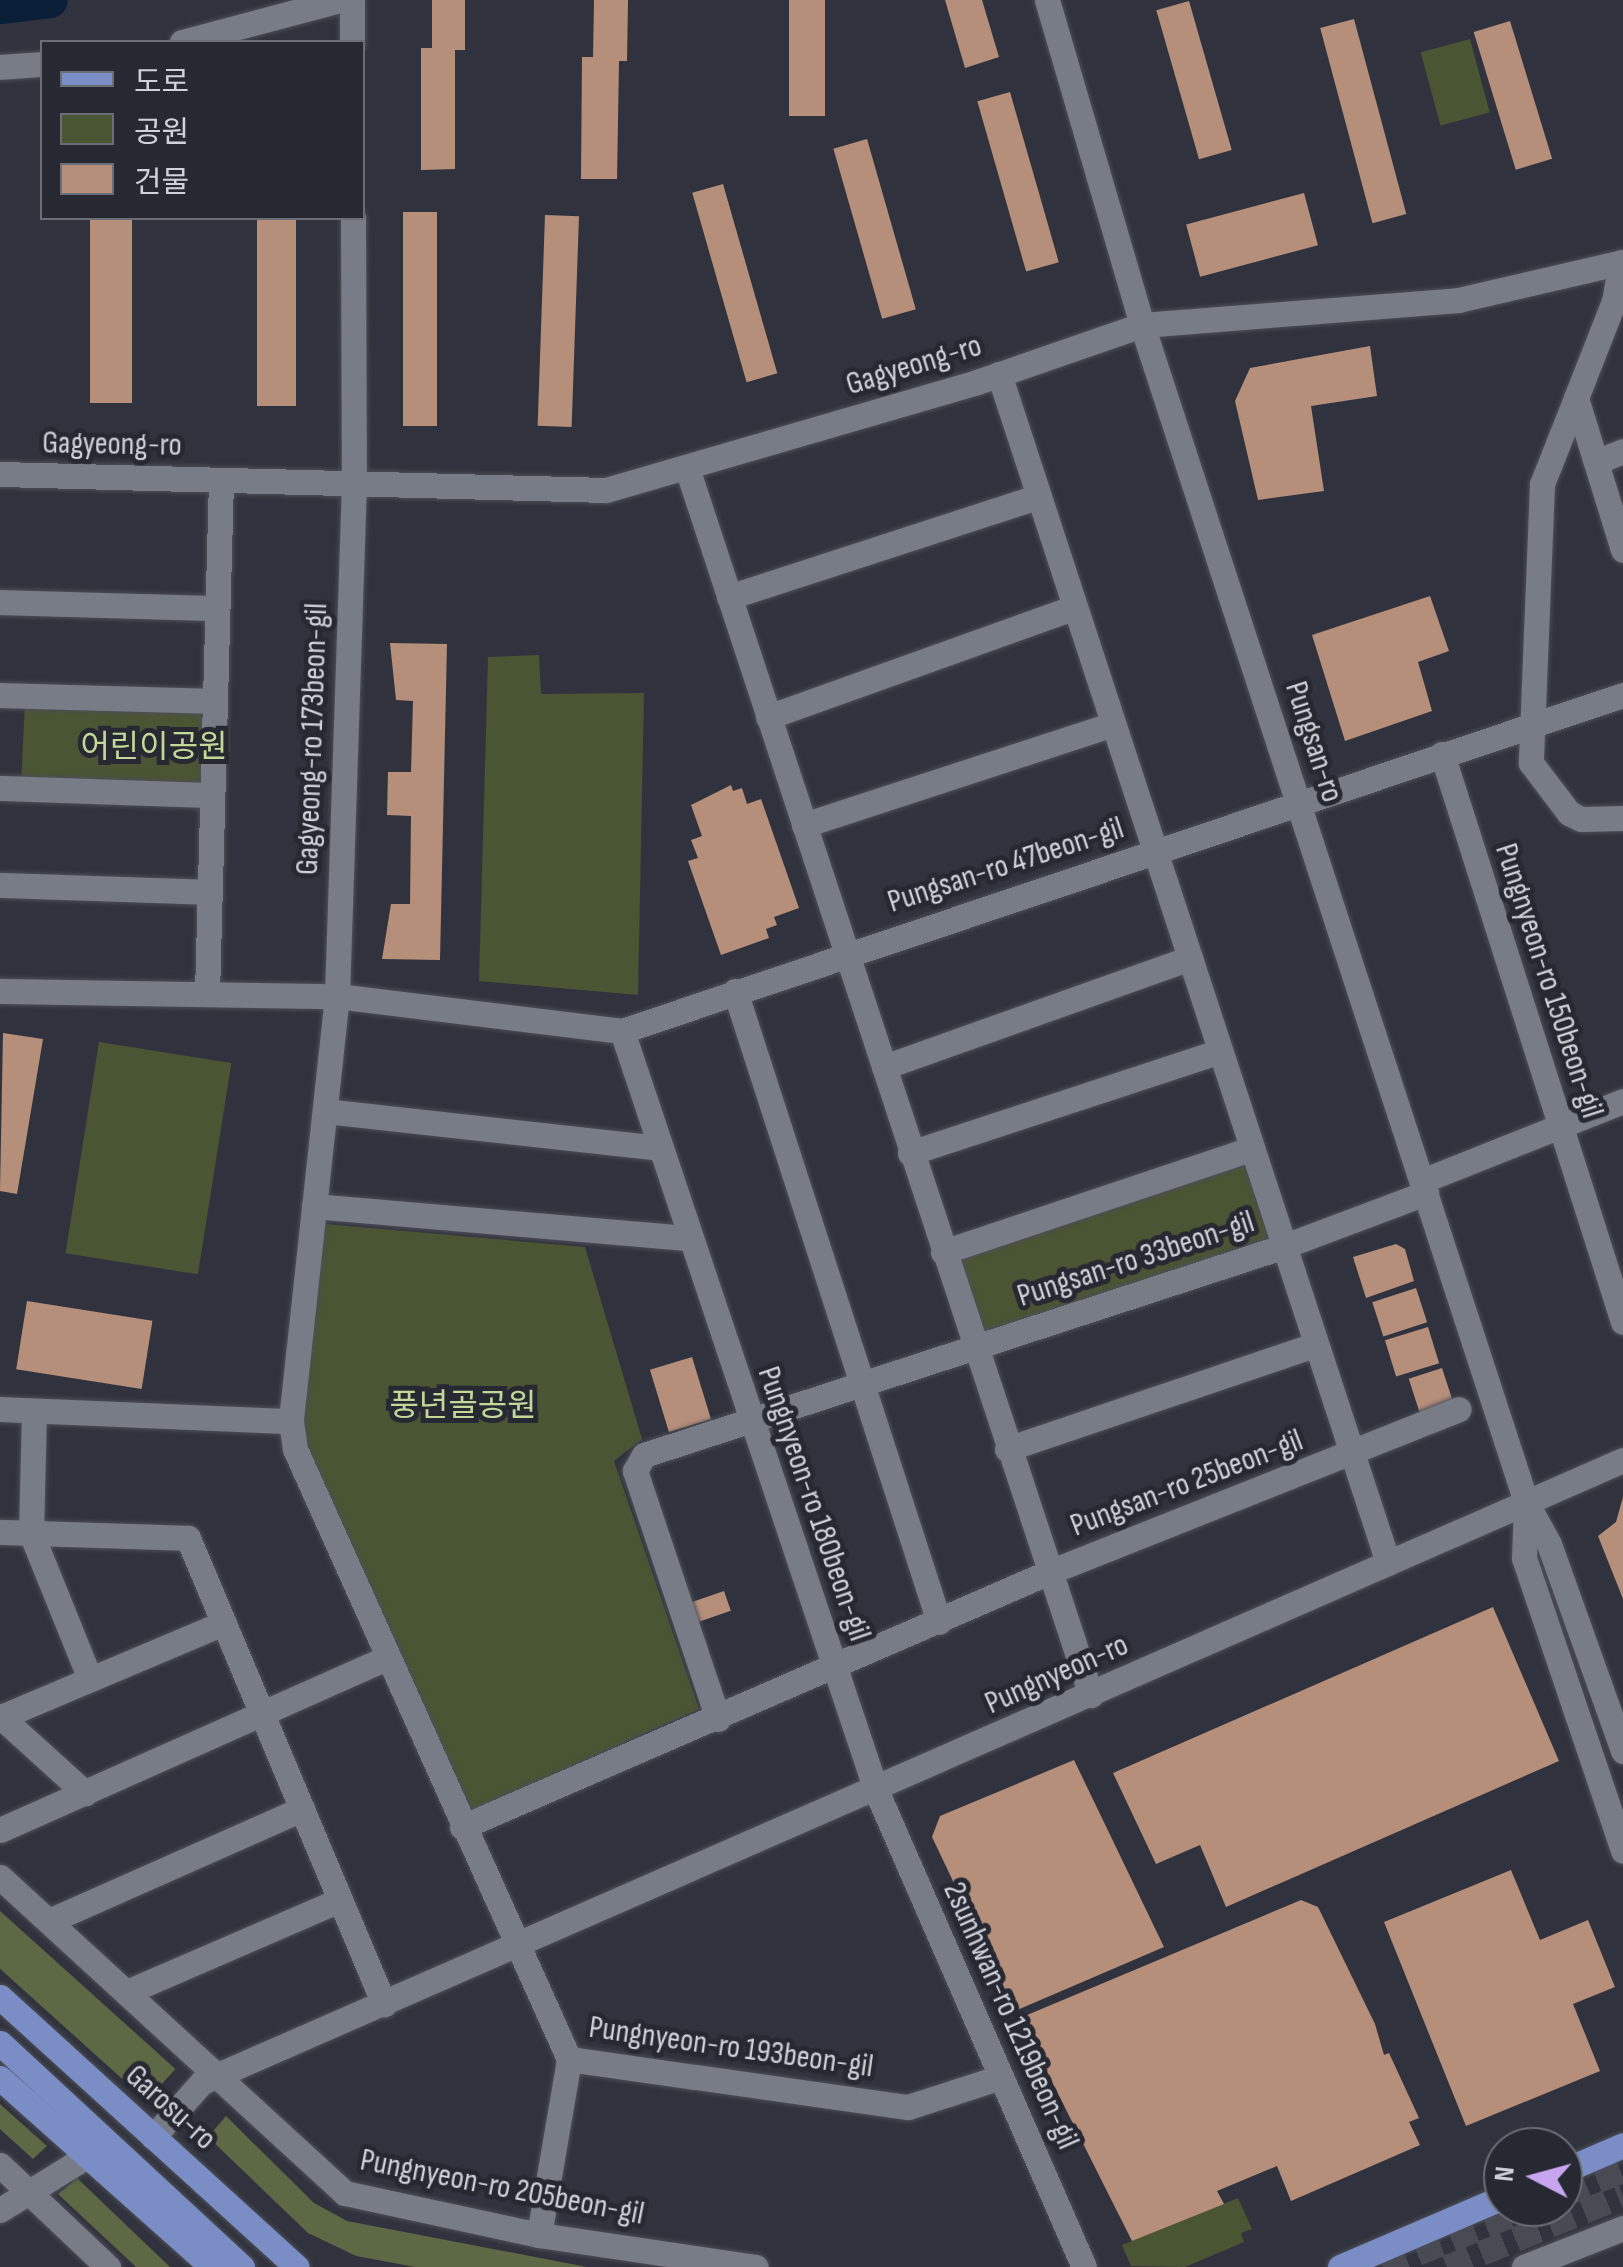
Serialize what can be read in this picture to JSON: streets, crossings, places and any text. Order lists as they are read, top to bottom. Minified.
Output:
{"streets":{"main road":["Garosu-ro"],"street":["Gagyeong-ro","Gagyeong-ro 173beon-gil","Pungsan-ro","Pungsan-ro 47beon-gil","Pungnyeon-ro 150beon-gil","Pungsan-ro 33beon-gil","Pungsan-ro 25beon-gil","Pungnyeon-ro 180beon-gil","Pungnyeon-ro","2sunhwan-ro 1219beon-gil","Pungnyeon-ro 193beon-gil","Pungnyeon-ro 205beon-gil"]},"crossings":[["Gagyeong-ro","Gagyeong-ro 173beon-gil"],["Gagyeong-ro","Pungsan-ro"],["Gagyeong-ro","Pungsan-ro 47beon-gil"],["Gagyeong-ro 173beon-gil","Pungsan-ro 47beon-gil"],["Gagyeong-ro 173beon-gil","Pungnyeon-ro 193beon-gil"],["Pungsan-ro","Pungsan-ro 47beon-gil"],["Pungsan-ro","Pungsan-ro 33beon-gil"],["Pungsan-ro","Pungnyeon-ro"],["Pungsan-ro 47beon-gil","Pungnyeon-ro 150beon-gil"],["Pungsan-ro 47beon-gil","Pungnyeon-ro 180beon-gil"],["Pungnyeon-ro 150beon-gil","Pungsan-ro 33beon-gil"],["Pungsan-ro 33beon-gil","Pungnyeon-ro 180beon-gil"],["Pungsan-ro 25beon-gil","Pungnyeon-ro 180beon-gil"],["Pungsan-ro 25beon-gil","Pungnyeon-ro 193beon-gil"],["Pungnyeon-ro 180beon-gil","Pungnyeon-ro"],["Pungnyeon-ro 180beon-gil","2sunhwan-ro 1219beon-gil"],["Pungnyeon-ro","2sunhwan-ro 1219beon-gil"],["Pungnyeon-ro","Pungnyeon-ro 193beon-gil"],["Pungnyeon-ro","Garosu-ro"],["Pungnyeon-ro","Pungnyeon-ro 205beon-gil"],["2sunhwan-ro 1219beon-gil","Pungnyeon-ro 193beon-gil"]],"parks":["어린이공원","풍년골공원"],"legend":["도로","공원","건물"],"north":"left"}
